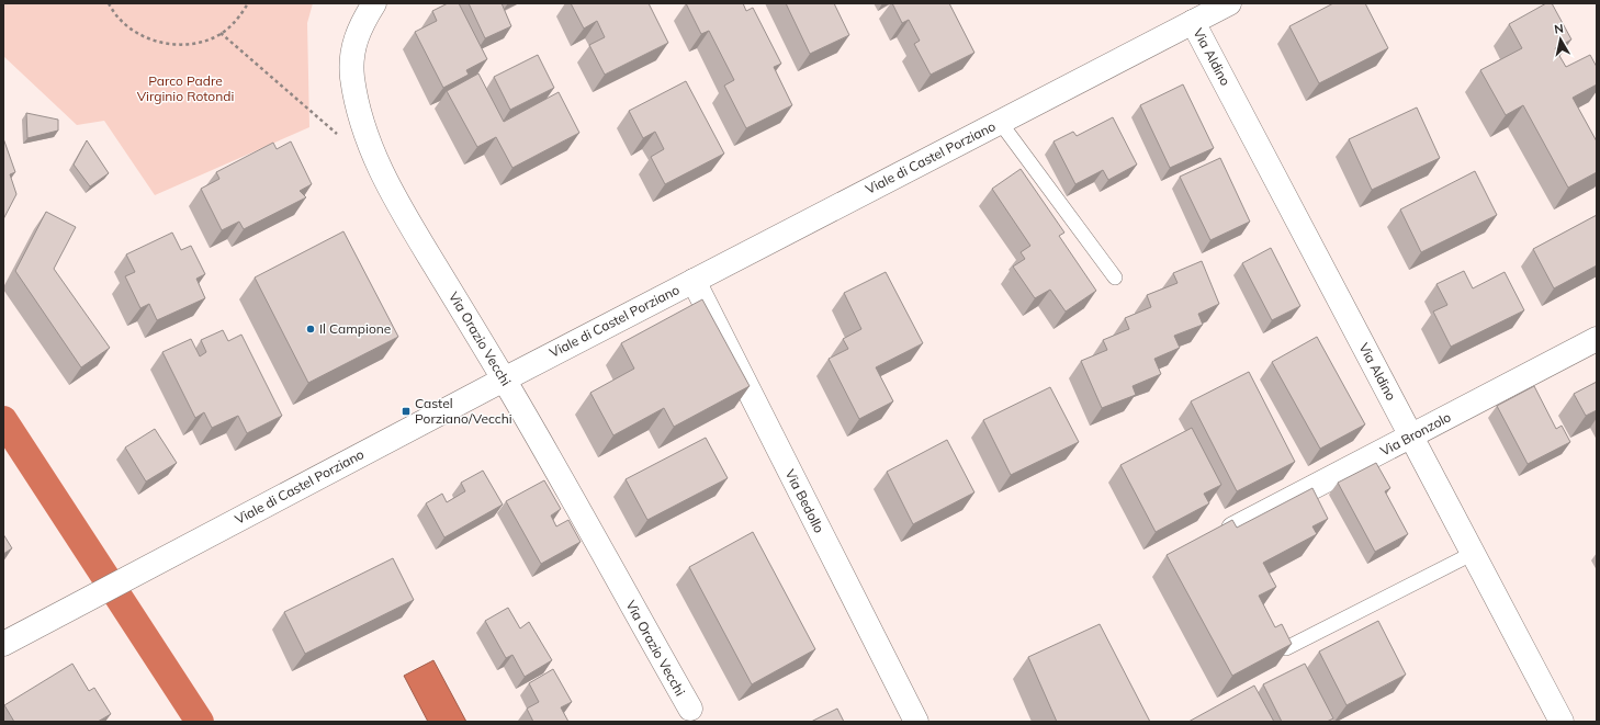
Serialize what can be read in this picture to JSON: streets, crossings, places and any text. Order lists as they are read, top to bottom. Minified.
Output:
{"streets":{"street":["Via Aldino","Viale di Castel Porziano","Via Orazio Vecchi","Via Bronzolo","Via Bedollo"]},"crossings":[["Via Aldino","Viale di Castel Porziano"],["Via Aldino","Via Bronzolo"],["Viale di Castel Porziano","Via Orazio Vecchi"],["Viale di Castel Porziano","Via Bedollo"]],"parks":["Parco Padre Virginio Rotondi"],"places":{"other":["Il Campione"],"transit":["Castel Porziano/Vecchi"]},"north":"top"}
